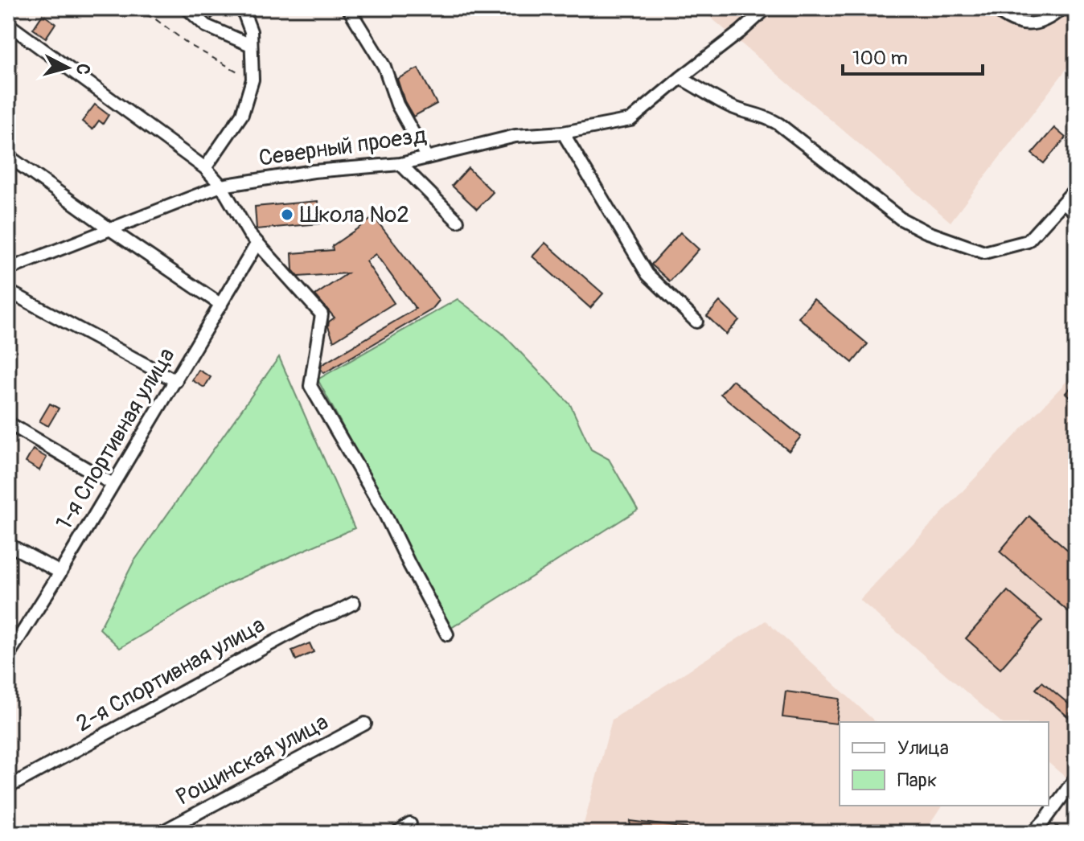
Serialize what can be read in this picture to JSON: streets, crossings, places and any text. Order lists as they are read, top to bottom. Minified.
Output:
{"streets":{"street":["Северный проезд","1-я Спортивная улица","2-я Спортивная улица","Рощинская улица"]},"places":["Школа №2"],"legend":["Улица","Парк"],"scale_bar":"100 m","north":"right"}
